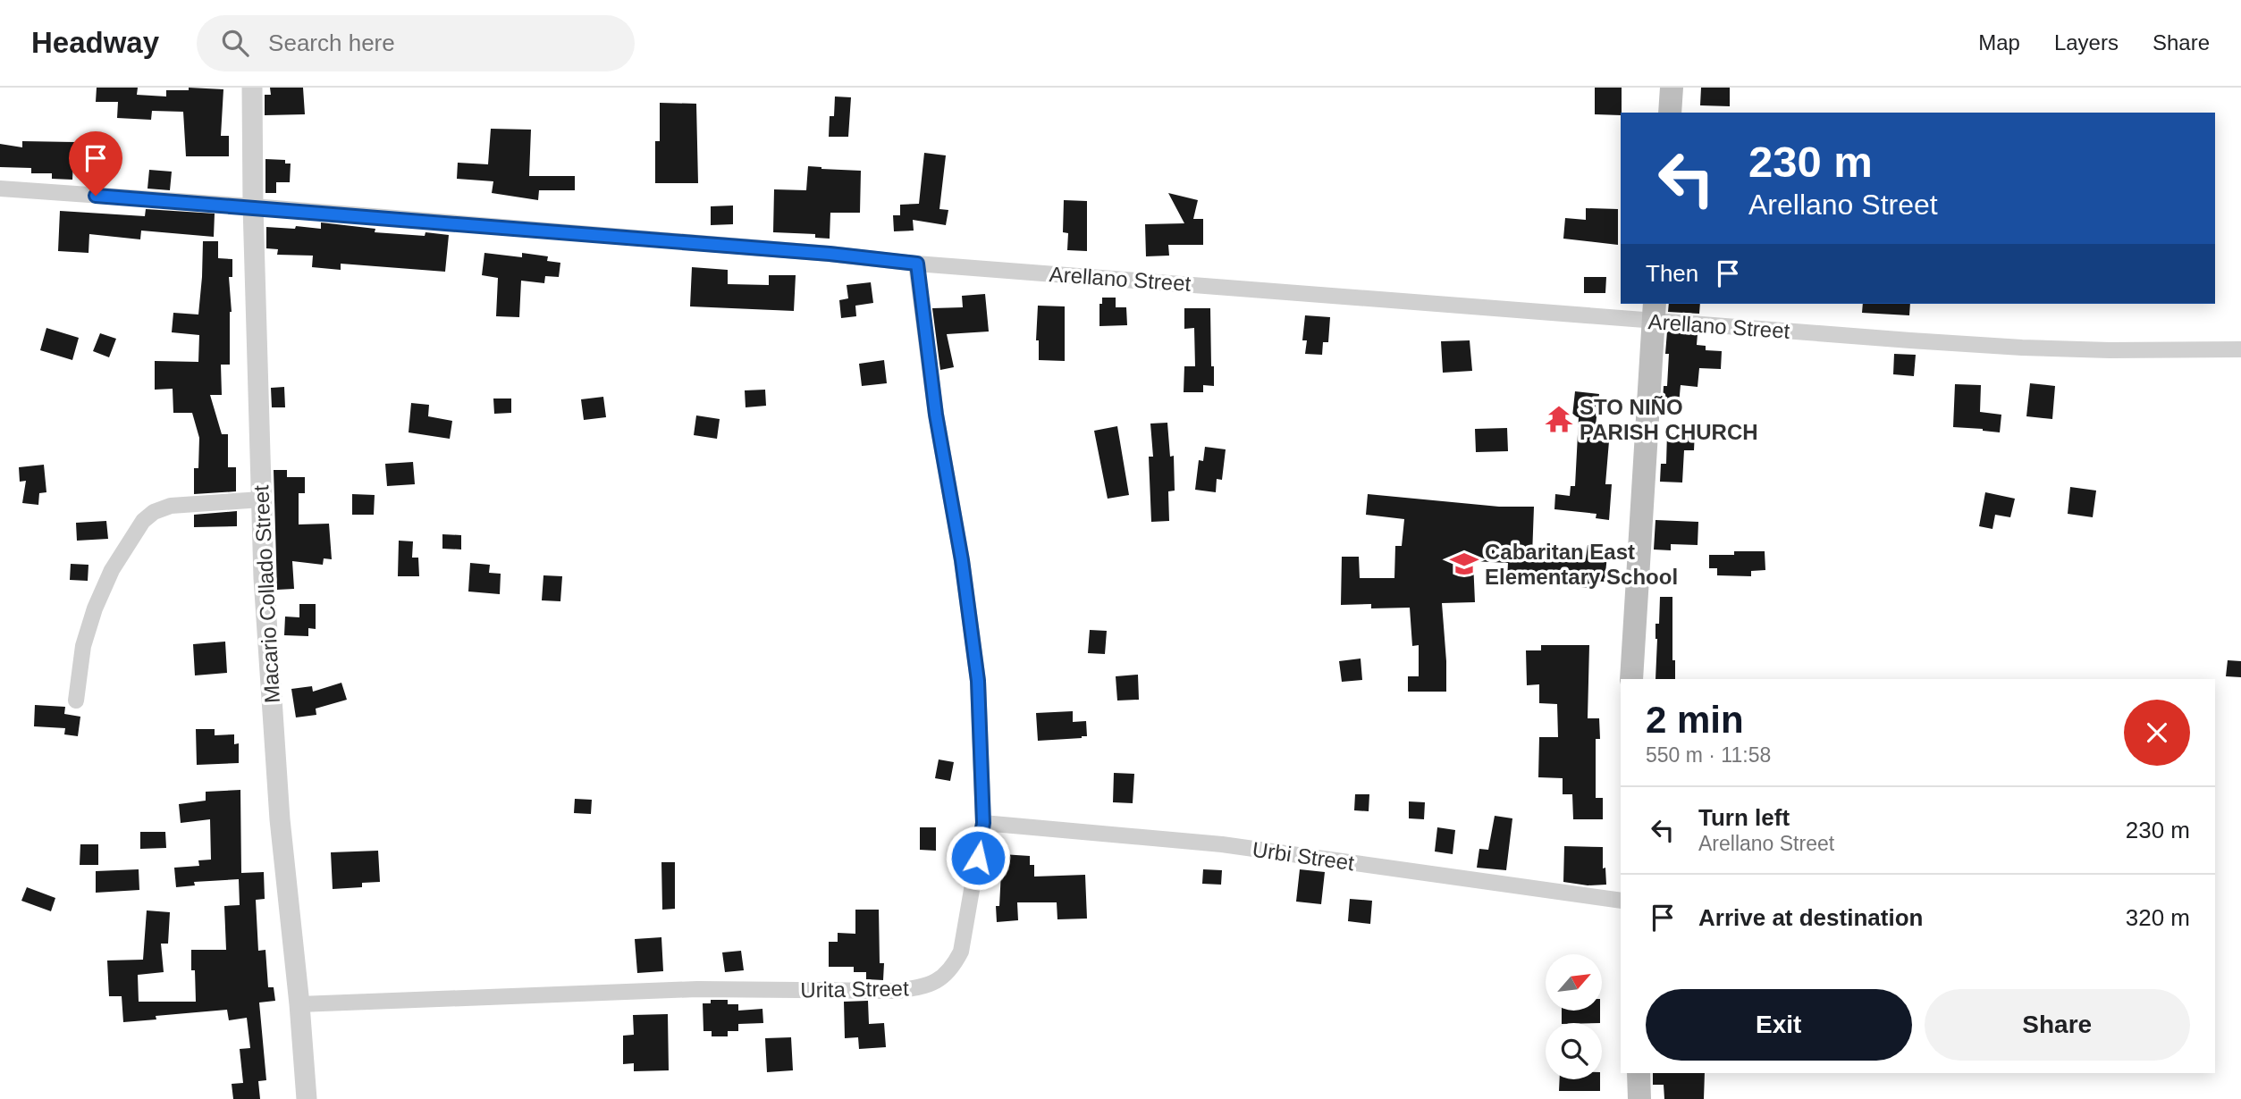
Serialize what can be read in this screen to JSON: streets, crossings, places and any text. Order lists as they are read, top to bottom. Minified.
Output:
{"streets":{"street":["Arellano Street","Macario Collado Street","Urbi Street","Urita Street"]},"crossings":[["Arellano Street","Macario Collado Street"],["Arellano Street","Urita Street"],["Macario Collado Street","Urita Street"],["Urbi Street","Urita Street"]],"places":{"temple":["STO NIÑO PARISH CHURCH"],"school or university":["Cabaritan East Elementary School"]},"north":"top right","page":{"header":"Headway","search":"Search here","nav":["Map","Layers","Share"],"turn":["230 m","Arellano Street"],"then":"Then","heading":["2 min","550 m · 11:58"],"list":[{"name":"Turn left","note":"Arellano Street","value":"230 m"},{"name":"Arrive at destination","value":"320 m"}],"buttons":["Exit","Share"]}}
